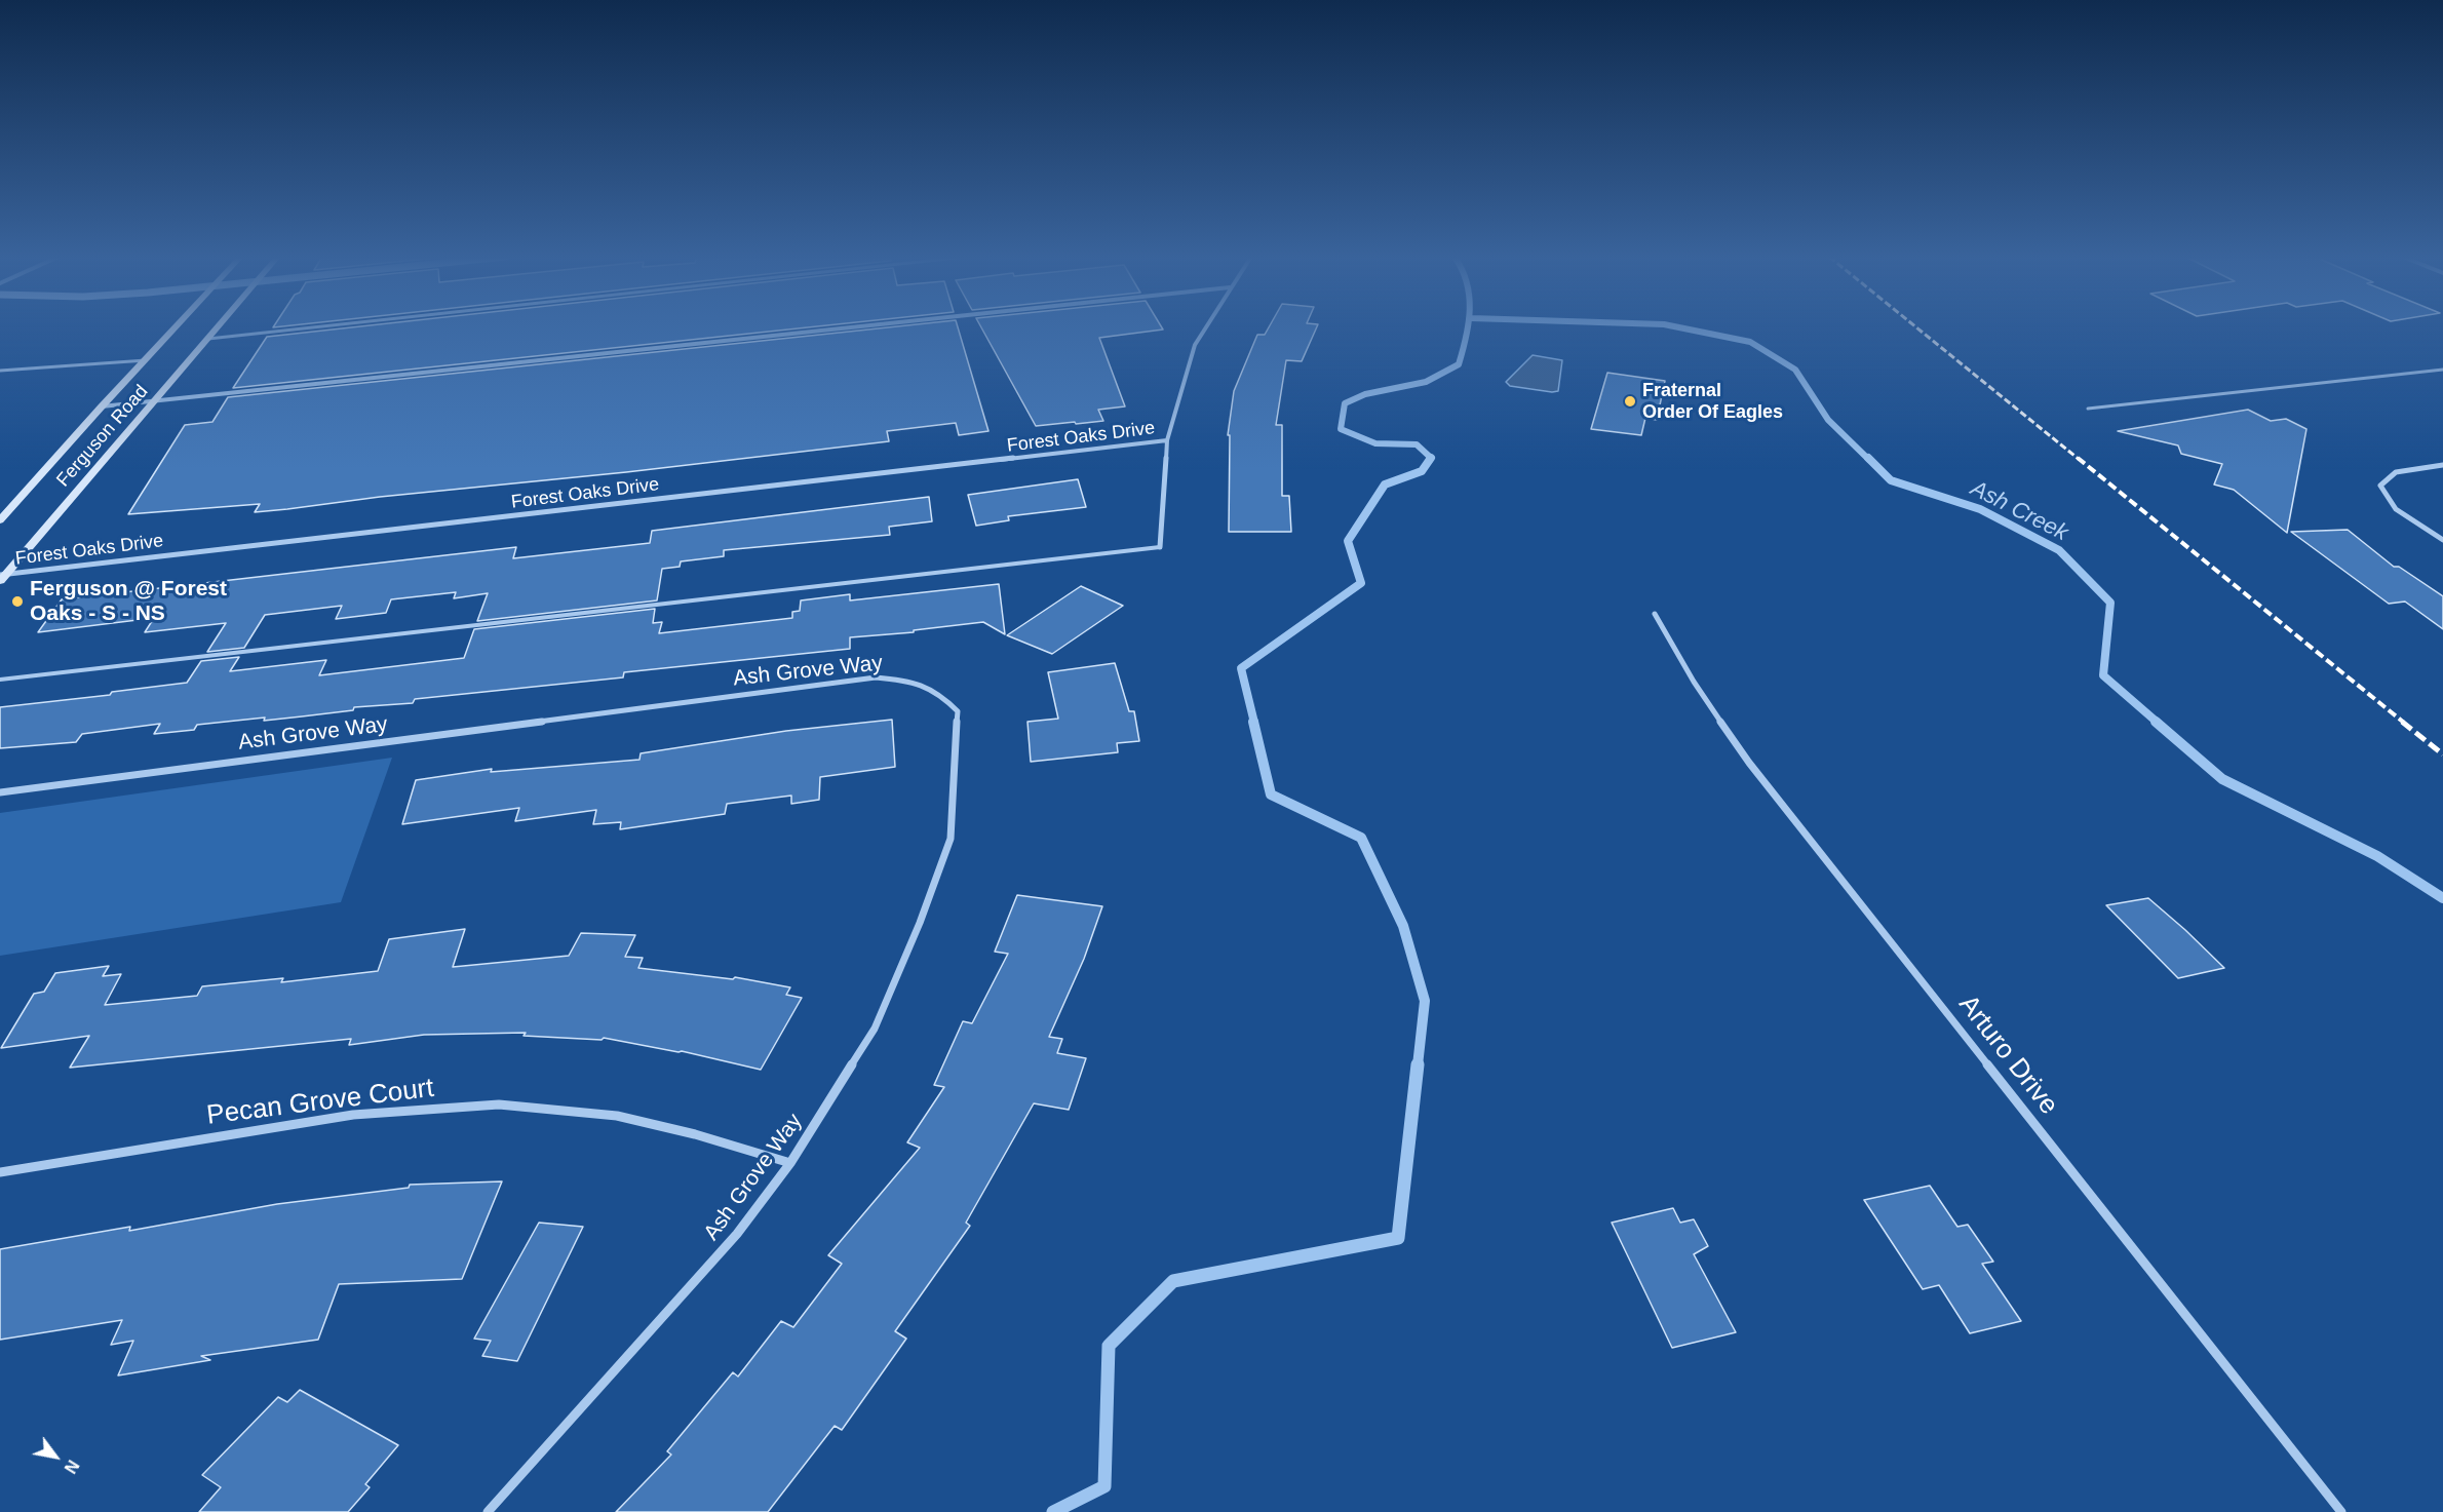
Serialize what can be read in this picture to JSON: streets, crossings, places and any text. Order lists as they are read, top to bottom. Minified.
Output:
{"streets":{"main road":["Ferguson Road"],"street":["Forest Oaks Drive","Ash Grove Way","Arturo Drive","Pecan Grove Court"]},"crossings":[["Ferguson Road","Forest Oaks Drive"],["Ash Grove Way","Pecan Grove Court"]],"water":["Ash Creek"],"places":["Fraternal Order Of Eagles","Ferguson @ Forest Oaks - S - NS"],"north":"bottom right"}
